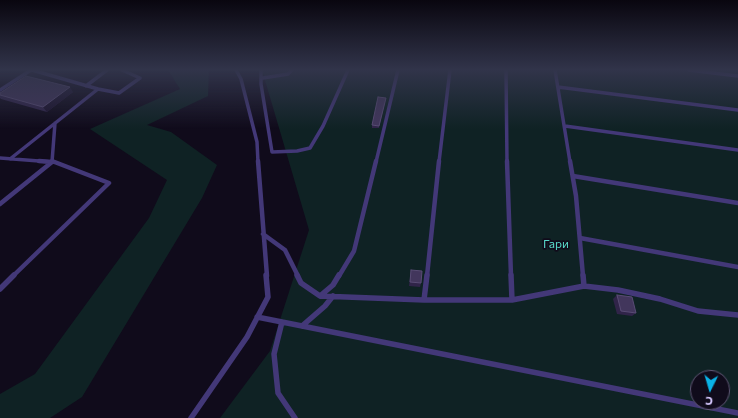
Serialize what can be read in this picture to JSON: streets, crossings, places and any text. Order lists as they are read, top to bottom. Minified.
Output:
{"parks":["Гари"],"north":"bottom"}
